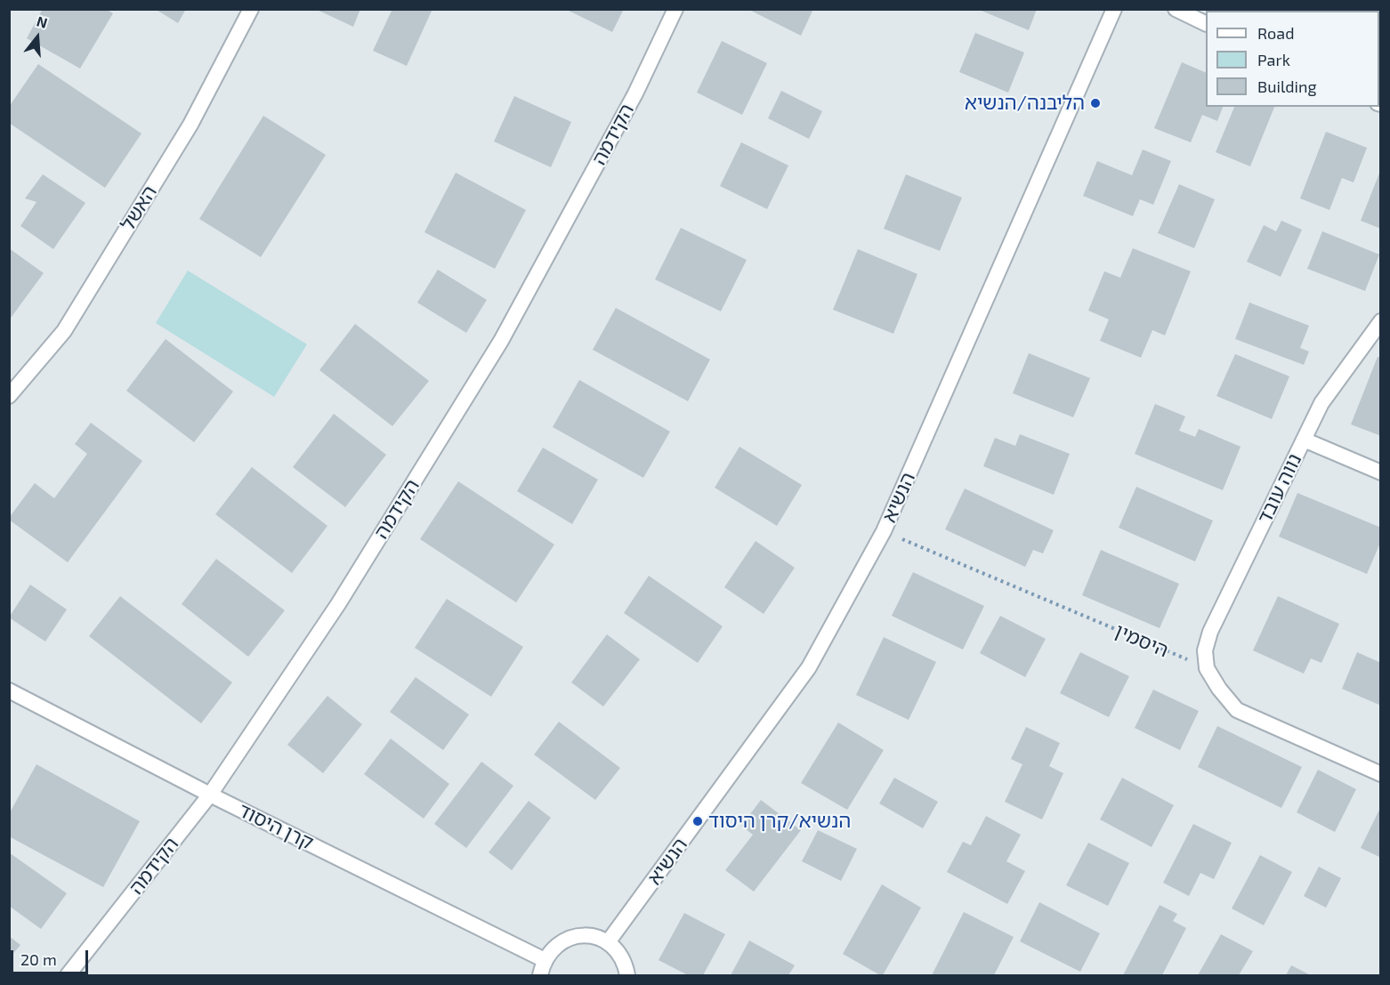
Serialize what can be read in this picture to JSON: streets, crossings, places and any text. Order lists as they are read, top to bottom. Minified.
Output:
{"streets":{"street":["הקידמה","האשל","נווה עובד","הנשיא","קרן היסוד"],"path":["היסמין"]},"crossings":[["הקידמה","קרן היסוד"],["נווה עובד","היסמין"],["הנשיא","היסמין"]],"places":["הליבנה/הנשיא","הנשיא/קרן היסוד"],"legend":["Road","Park","Building"],"scale_bar":"20 m","north":"top"}
